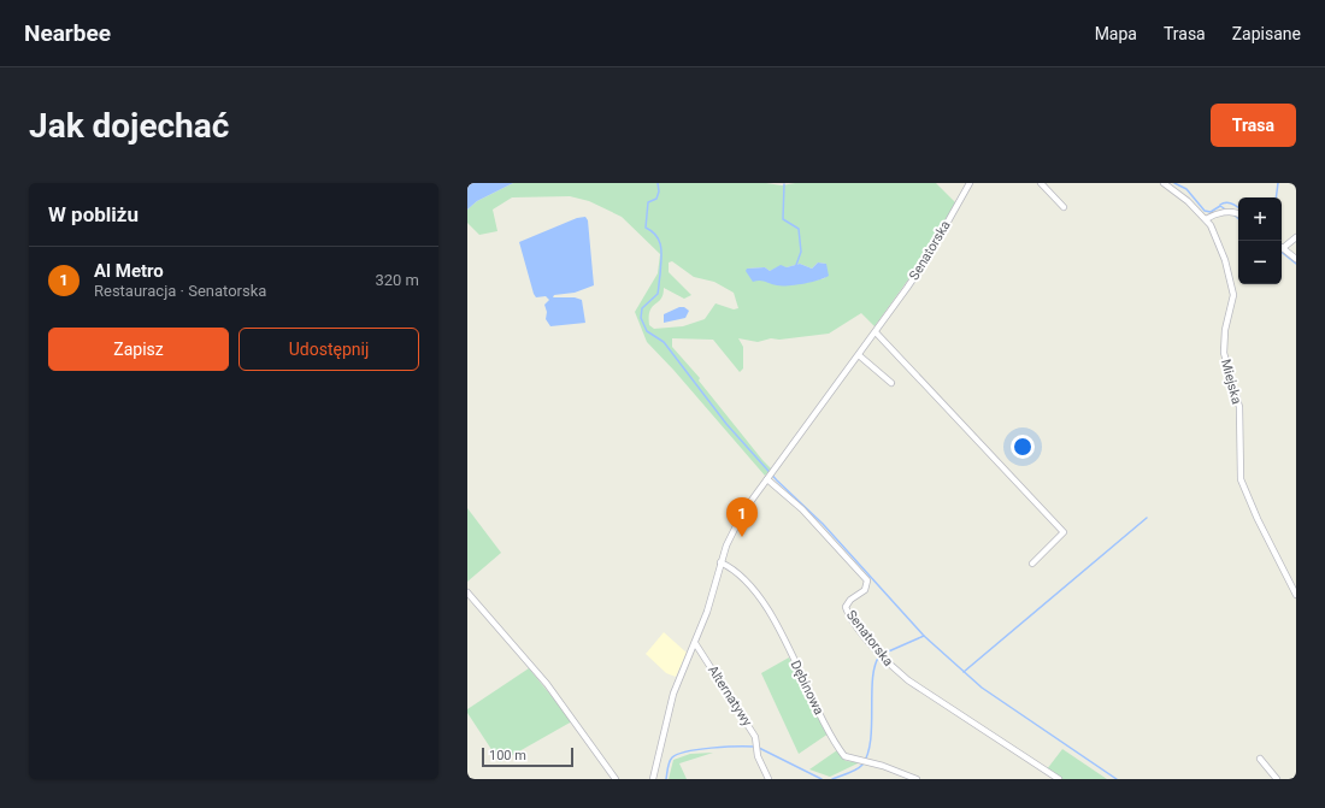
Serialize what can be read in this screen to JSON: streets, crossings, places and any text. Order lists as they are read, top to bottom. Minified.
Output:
{"streets":{"street":["Senatorska","Miejska","Dębinowa","Alternatywy"]},"crossings":[["Senatorska","Dębinowa"],["Senatorska","Alternatywy"]],"scale_bar":"100 m","page":{"header":"Nearbee","nav":["Mapa","Trasa","Zapisane"],"buttons":["Trasa",["Zapisz","Udostępnij"]],"title":"Jak dojechać","heading":"W pobliżu","map_buttons":["+","−"],"list":[{"mark":"1","name":"Al Metro","note":"Restauracja · Senatorska","value":"320 m"}],"pins":"1","scale":"100 m"}}
